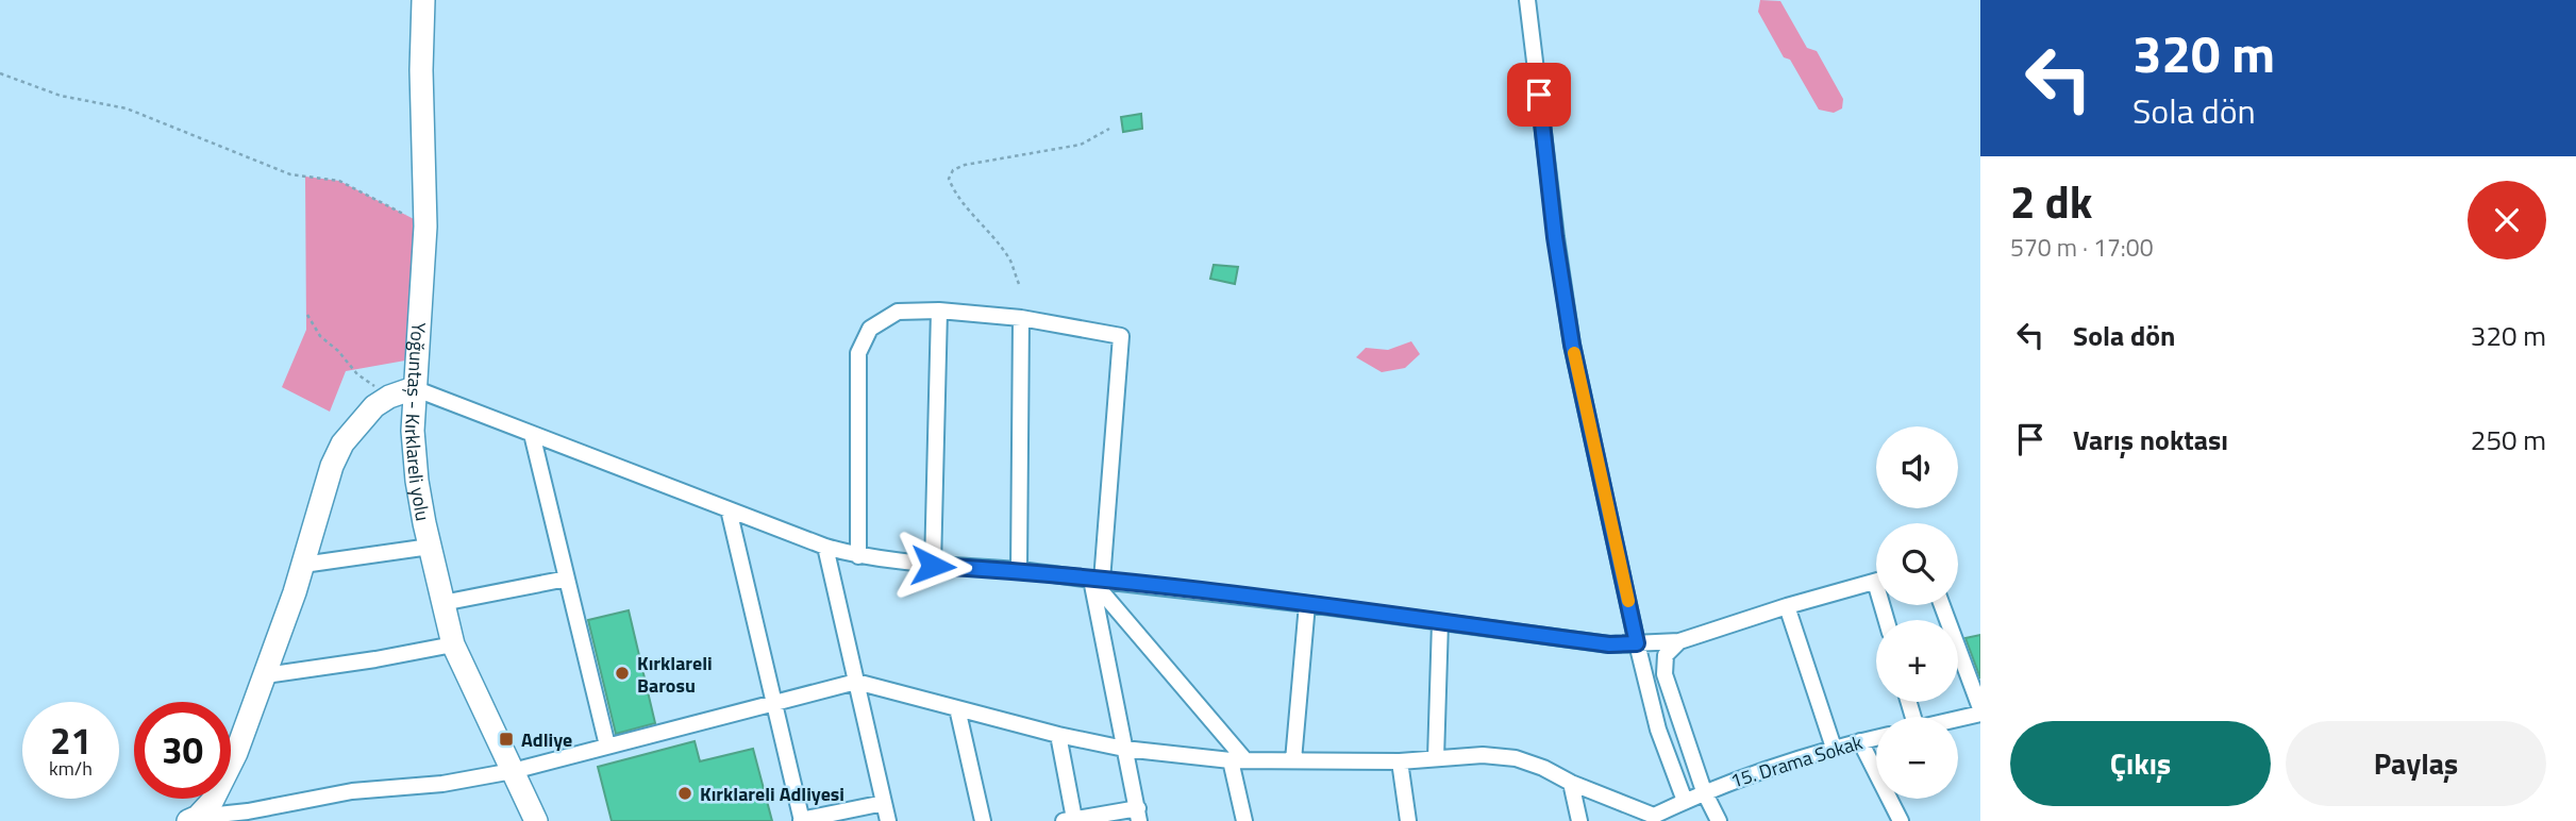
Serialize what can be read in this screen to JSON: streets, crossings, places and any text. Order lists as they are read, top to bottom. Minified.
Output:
{"streets":{"street":["Yoğuntaş - Kırklareli yolu","15. Drama Sokak"]},"places":{"other":["Kırklareli Barosu","Kırklareli Adliyesi"],"transit":["Adliye"]},"page":{"turn":["320 m","Sola dön"],"heading":["2 dk","570 m · 17:00"],"list":[{"name":"Sola dön","value":"320 m"},{"name":"Varış noktası","value":"250 m"}],"map_buttons":["+","−"],"speed":"21 km/h","limit":"30","buttons":["Çıkış","Paylaş"]}}
